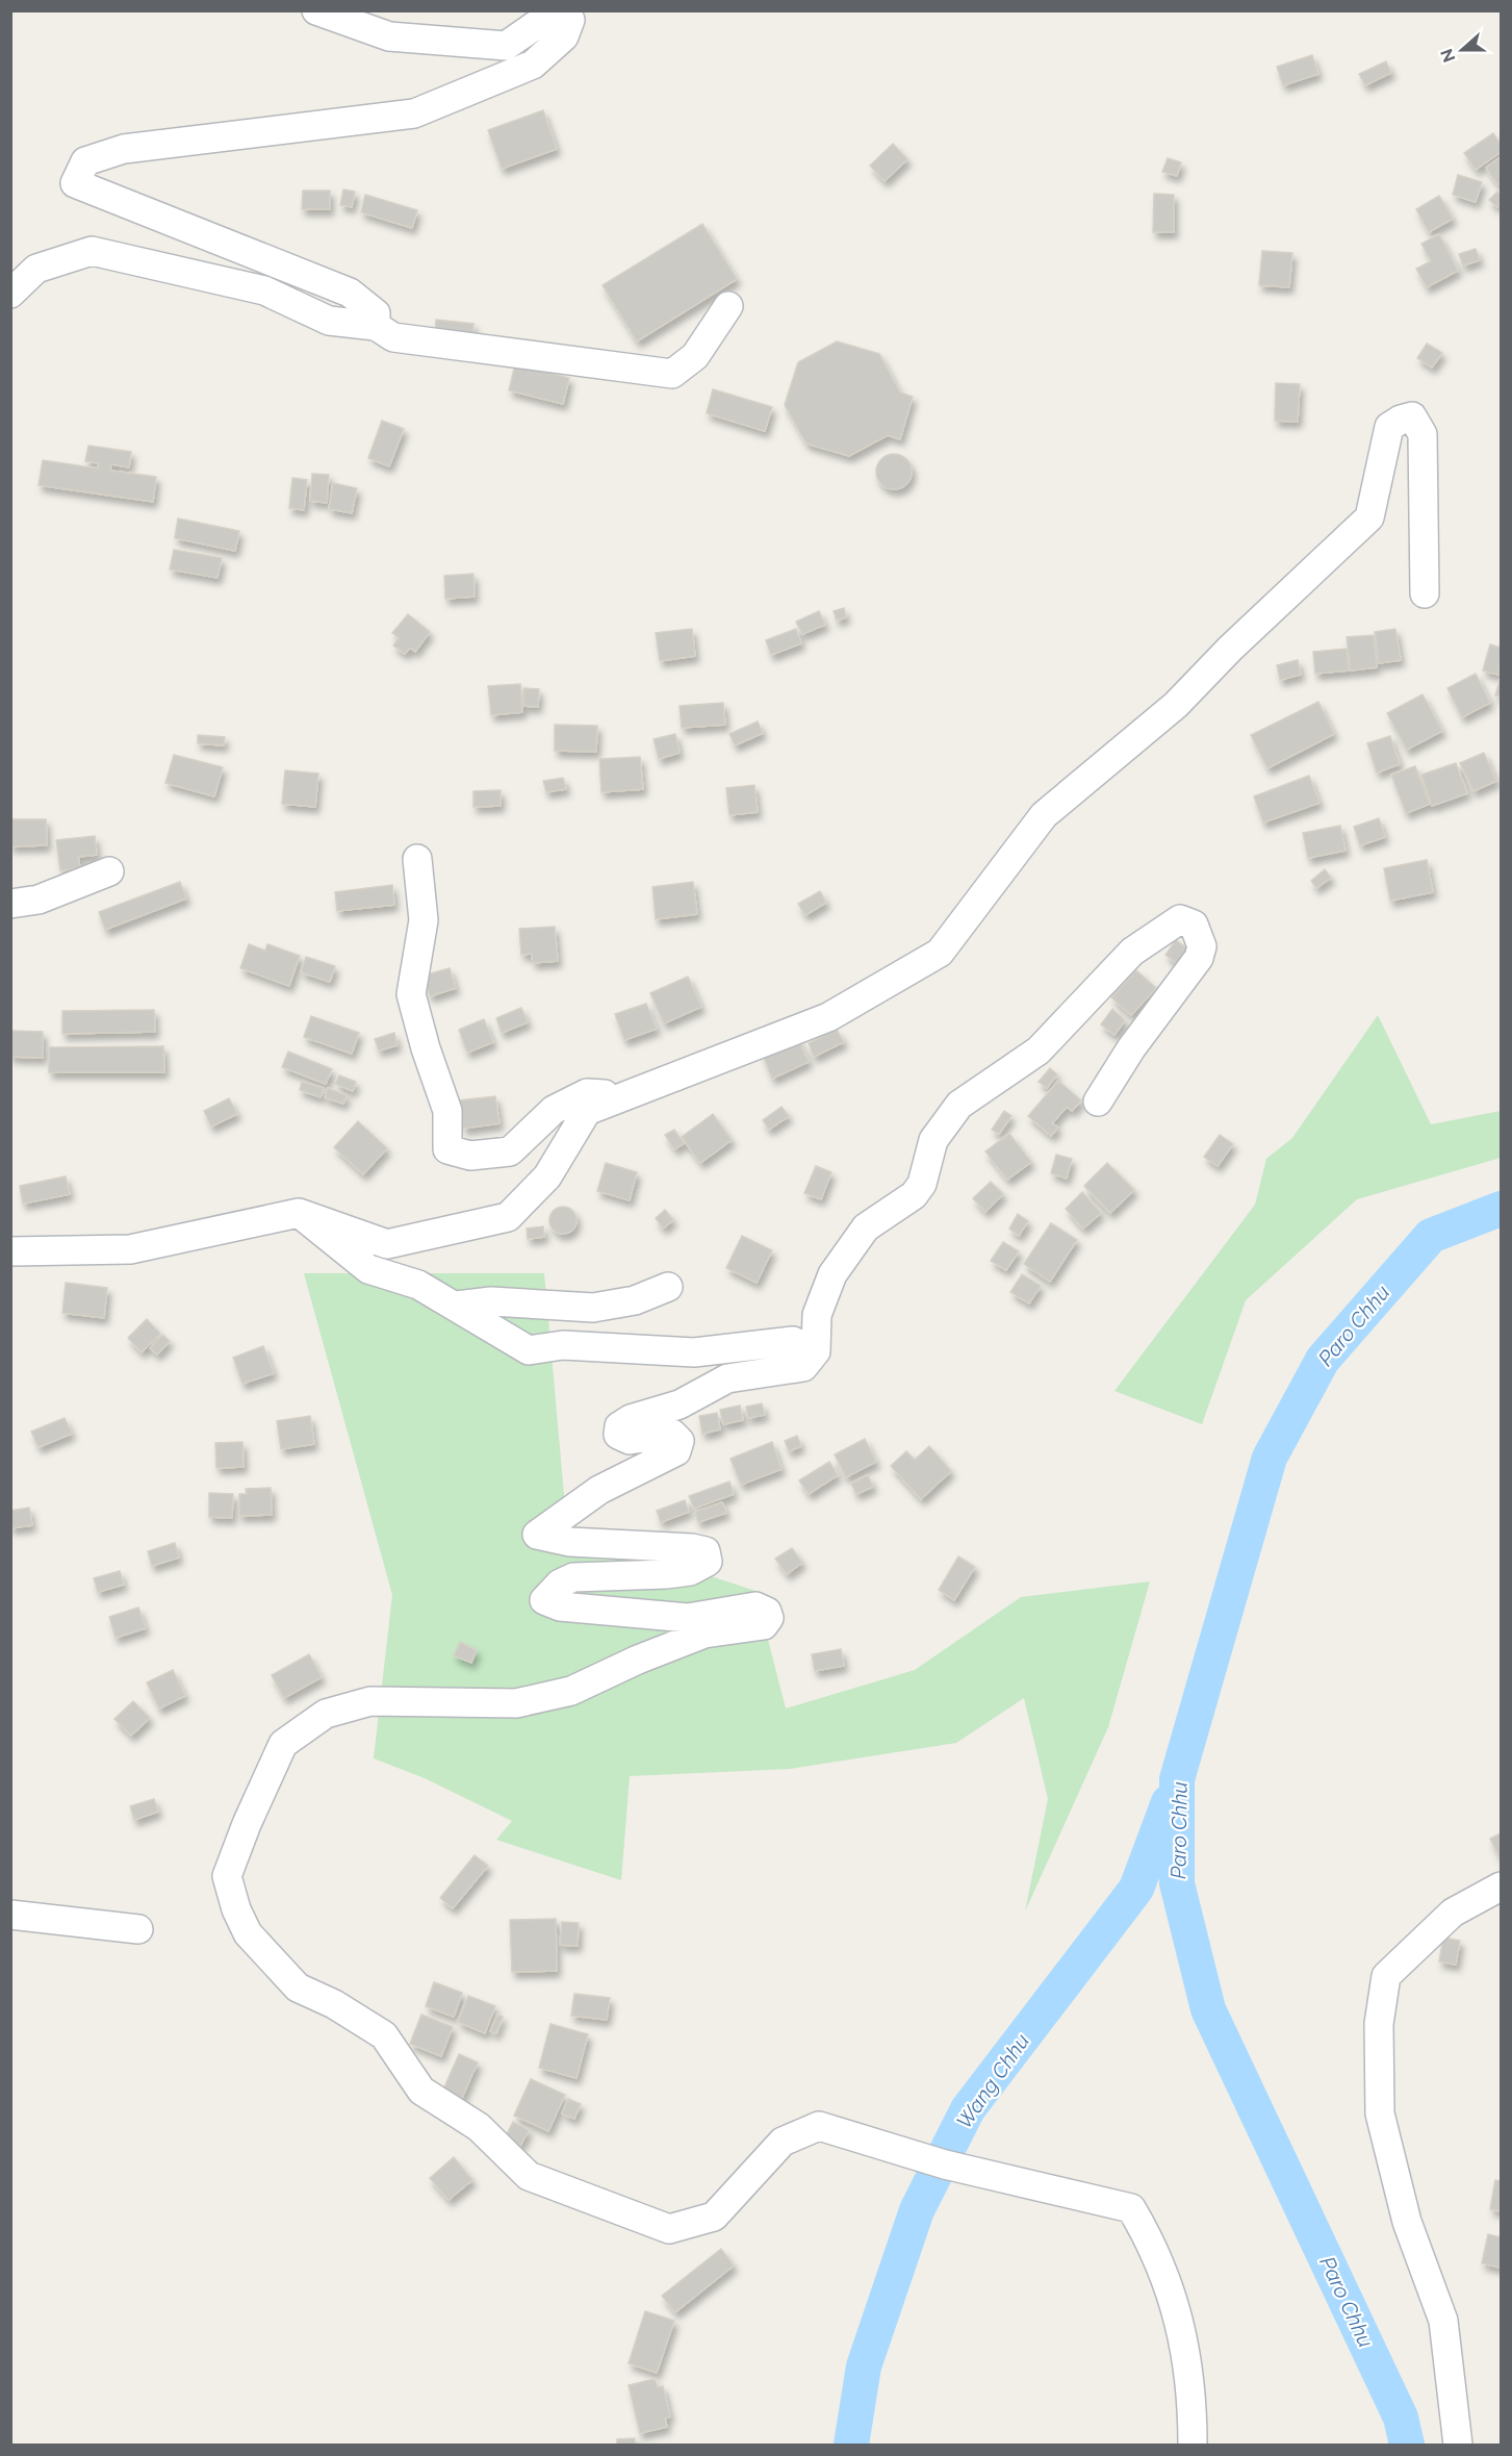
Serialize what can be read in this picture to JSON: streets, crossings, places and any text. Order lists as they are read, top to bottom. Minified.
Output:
{"water":["Paro Chhu","Wang Chhu"],"north":"left"}
